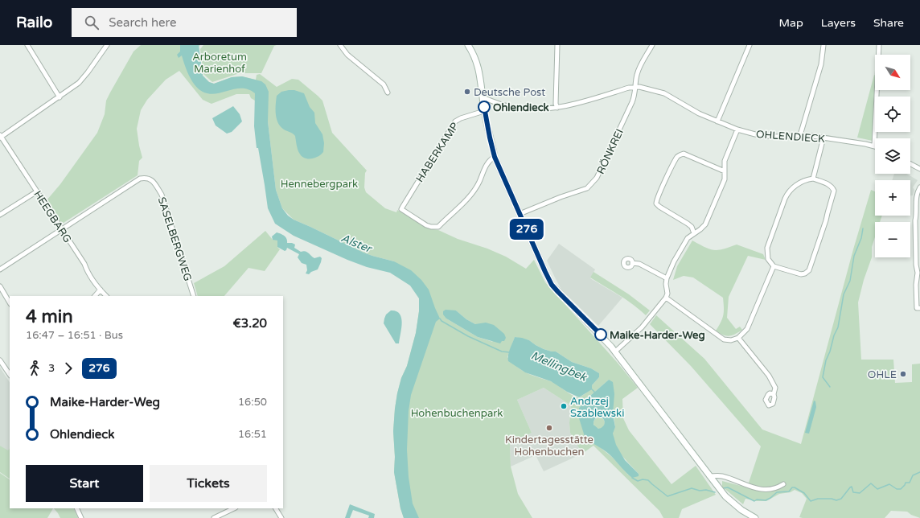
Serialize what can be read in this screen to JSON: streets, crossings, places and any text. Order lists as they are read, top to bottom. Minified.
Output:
{"streets":{"street":["OHLENDIECK","RÖNKREI","HABERKAMP","HEEGBARG","SASELBERGWEG"]},"crossings":[["OHLENDIECK","RÖNKREI"],["HEEGBARG","SASELBERGWEG"]],"water":["Alster","Mellingbek"],"parks":["Arboretum Marienhof","Hennebergpark","Hohenbuchenpark"],"places":["Deutsche Post","Ohlendieck","Maike-Harder-Weg","OHLE","Andrzej Szablewski","Kindertagesstätte Hohenbuchen"],"lines":["bus line 276"],"north":"bottom right","page":{"header":"Railo","search":"Search here","nav":["Map","Layers","Share"],"on_map":"276","map_buttons":["+","−"],"heading":["4 min","16:47 – 16:51 · Bus","€3.20"],"legs":["3","276"],"list":[{"name":"Maike-Harder-Weg","value":"16:50"},{"name":"Ohlendieck","value":"16:51"}],"buttons":["Start","Tickets"]}}
